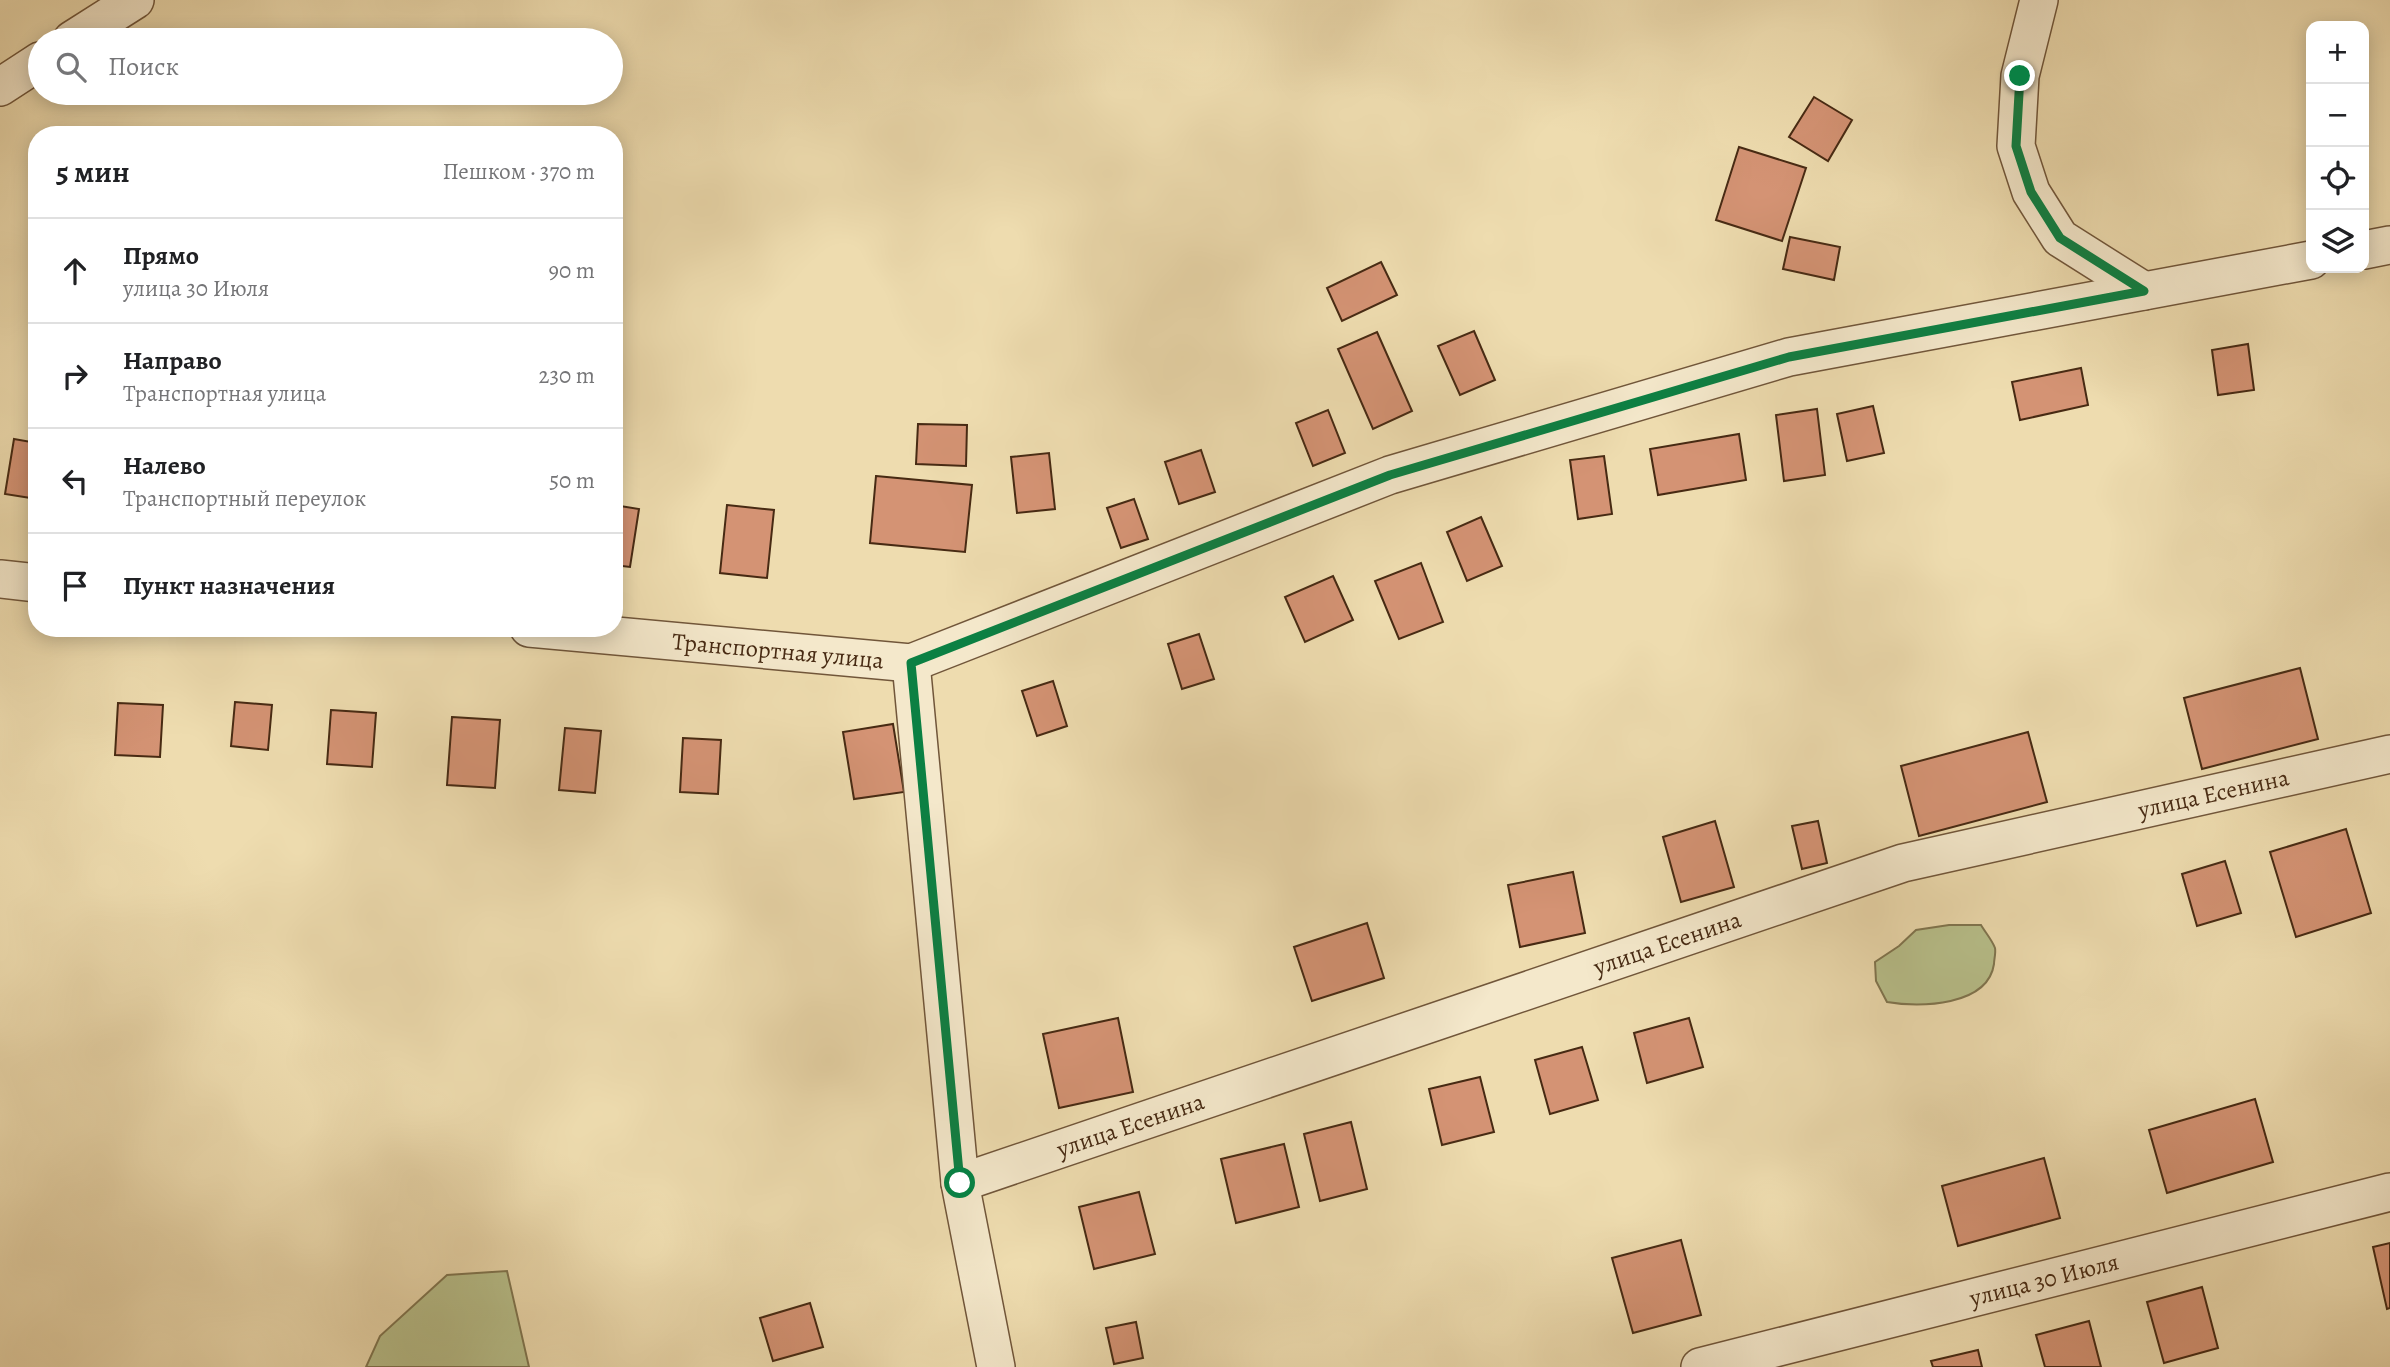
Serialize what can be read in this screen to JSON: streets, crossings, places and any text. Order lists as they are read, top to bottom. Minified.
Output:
{"streets":{"street":["Транспортная улица","улица Есенина","улица 30 Июля"]},"page":{"map_buttons":["+","−"],"search":"Поиск","heading":["5 мин","Пешком · 370 m"],"list":[["Прямо","улица 30 Июля","90 m"],["Направо","Транспортная улица","230 m"],["Налево","Транспортный переулок","50 m"],"Пункт назначения"]}}
